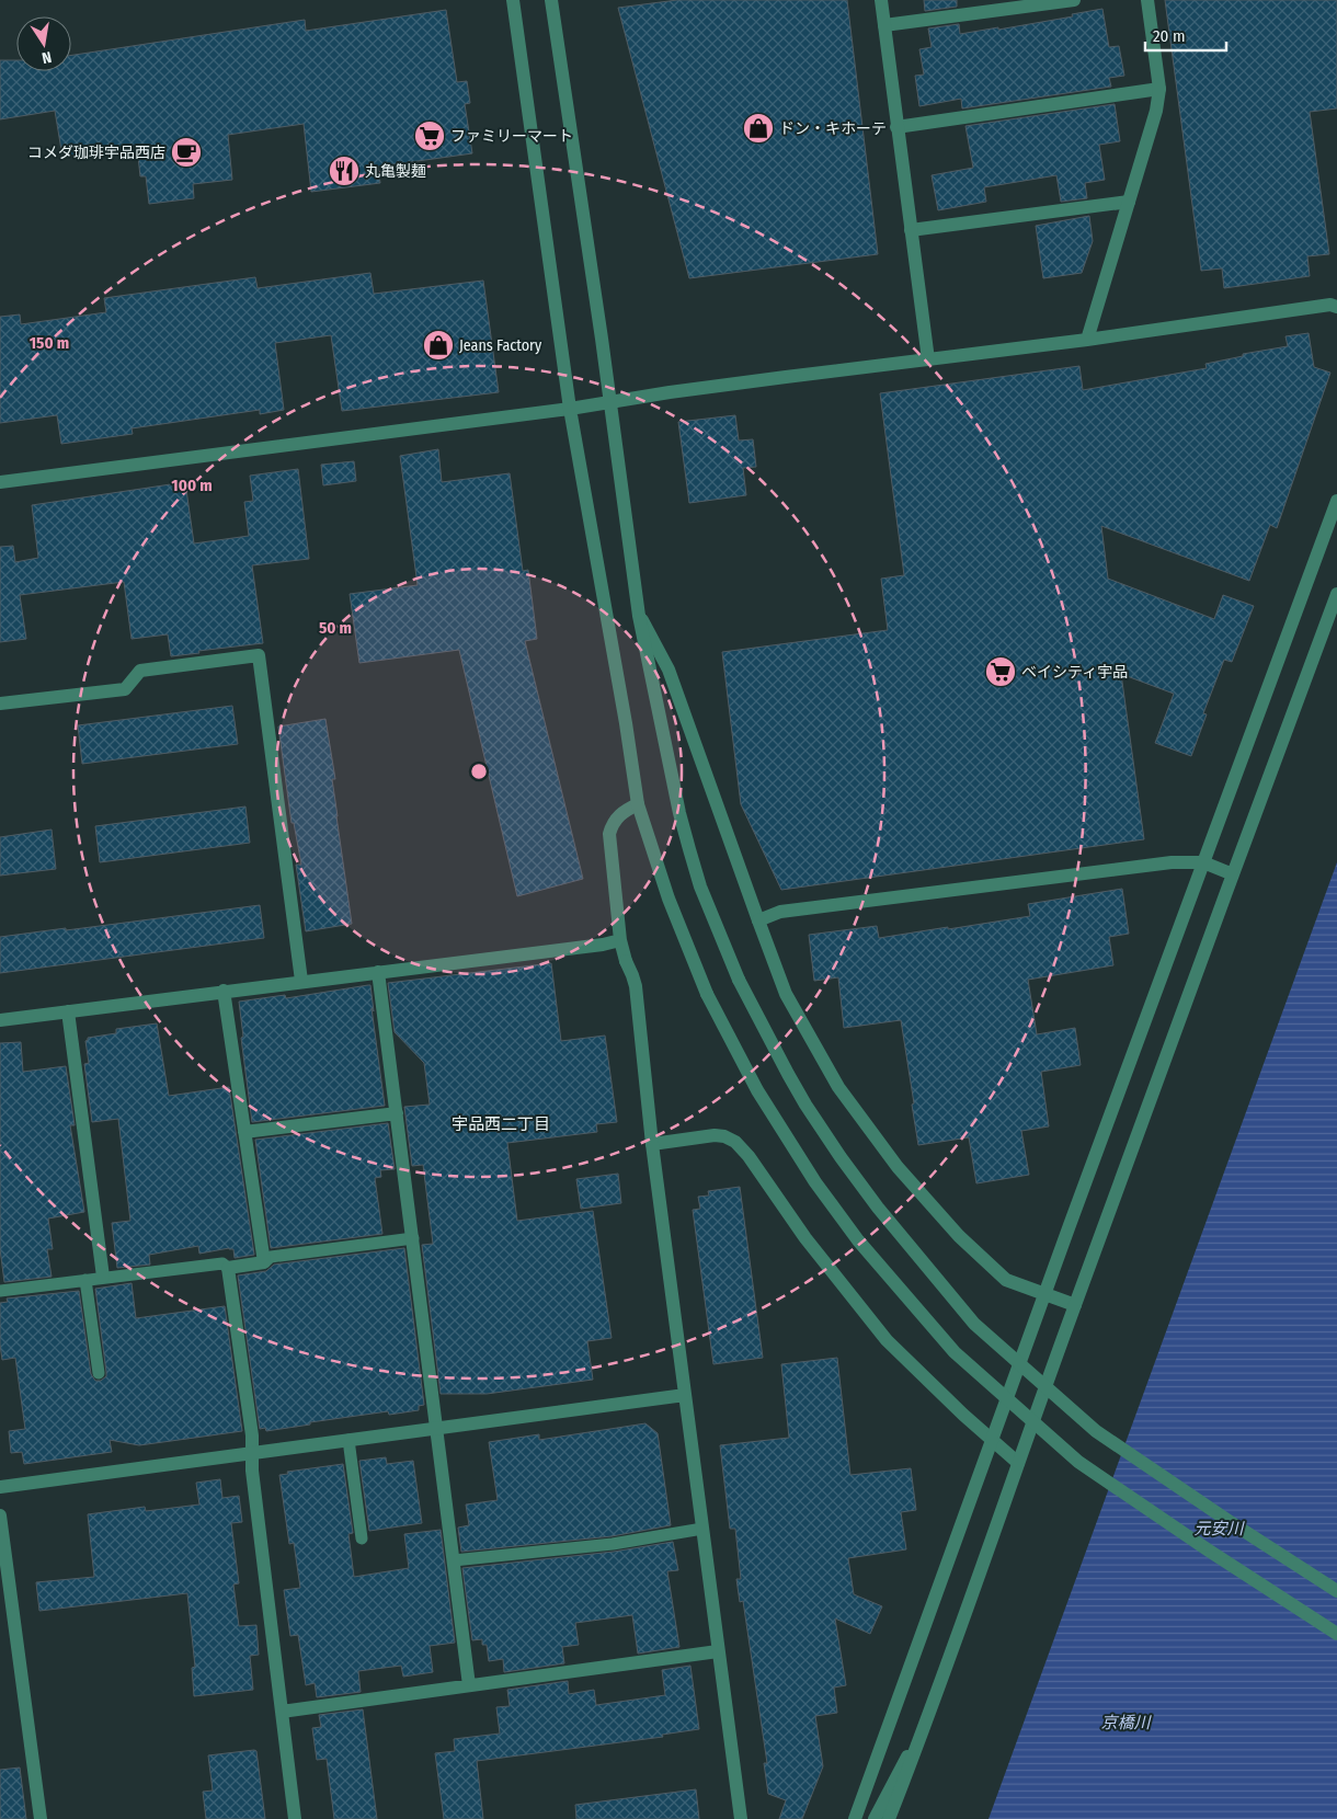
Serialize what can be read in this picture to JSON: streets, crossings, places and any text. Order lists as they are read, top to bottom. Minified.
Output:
{"districts":["宇品西二丁目"],"water":["元安川","京橋川"],"places":{"shop":["ドン・キホーテ","Jeans Factory"],"supermarket":["ファミリーマート","ベイシティ宇品"],"cafe":["コメダ珈琲宇品西店"],"restaurant":["丸亀製麺"]},"scale_bar":"20 m","north":"bottom","rings":["150 m","100 m","50 m"]}
